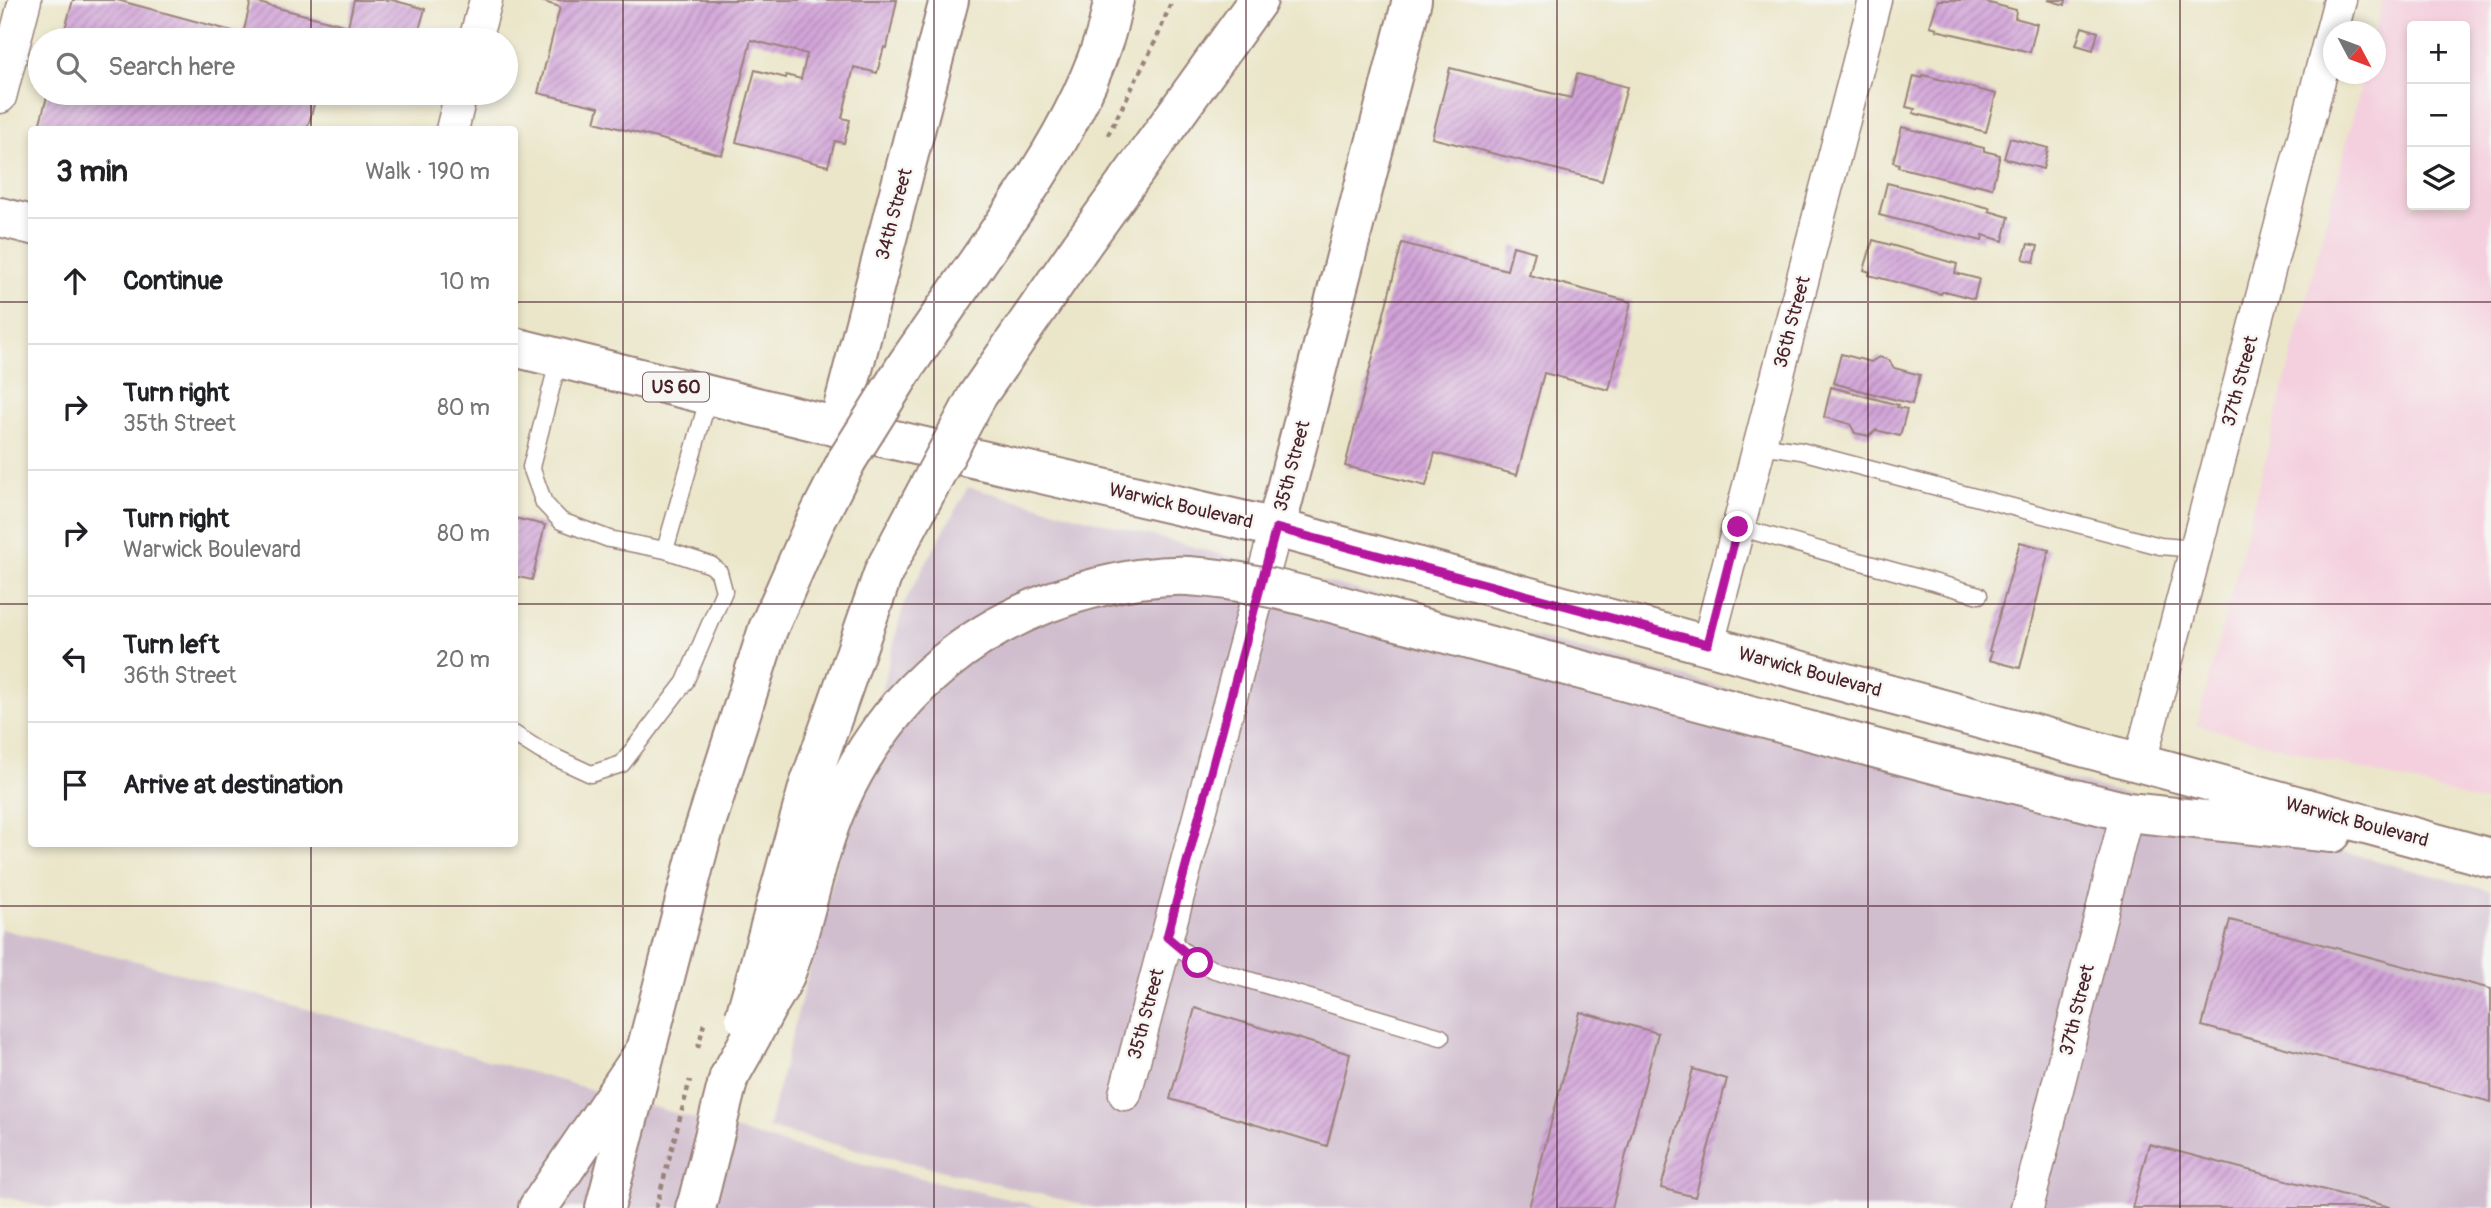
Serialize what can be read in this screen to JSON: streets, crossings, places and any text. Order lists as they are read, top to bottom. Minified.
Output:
{"streets":{"main road":["34th Street","US 60","35th Street","Warwick Boulevard"],"street":["36th Street","37th Street"]},"crossings":[["34th Street","Warwick Boulevard"],["36th Street","Warwick Boulevard"],["37th Street","Warwick Boulevard"],["35th Street","Warwick Boulevard"]],"north":"bottom right","page":{"map_buttons":["+","−"],"search":"Search here","heading":["3 min","Walk · 190 m"],"list":[["Continue","10 m"],["Turn right","35th Street","80 m"],["Turn right","Warwick Boulevard","80 m"],["Turn left","36th Street","20 m"],"Arrive at destination"]}}
